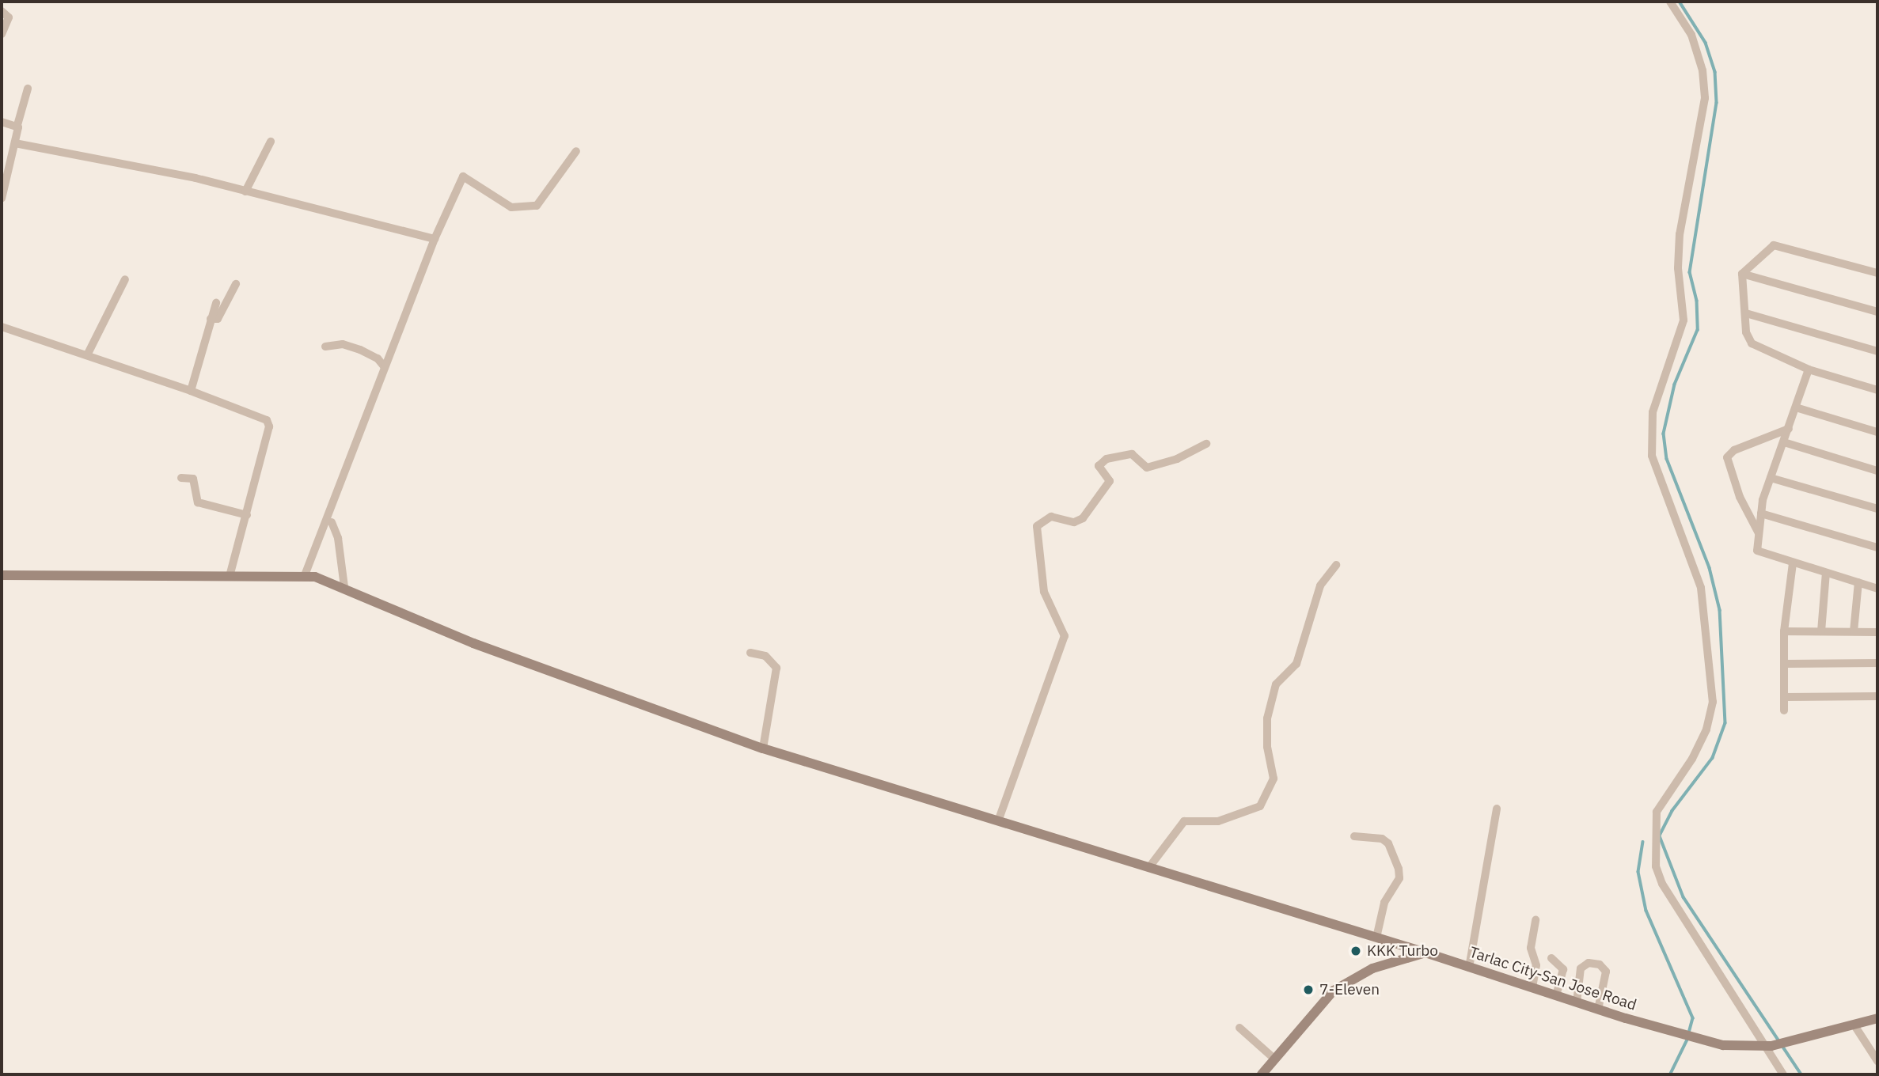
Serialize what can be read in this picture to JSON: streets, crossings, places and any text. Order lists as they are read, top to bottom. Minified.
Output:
{"streets":{"street":["Tarlac City-San Jose Road"]},"places":["KKK Turbo","7-Eleven"]}
